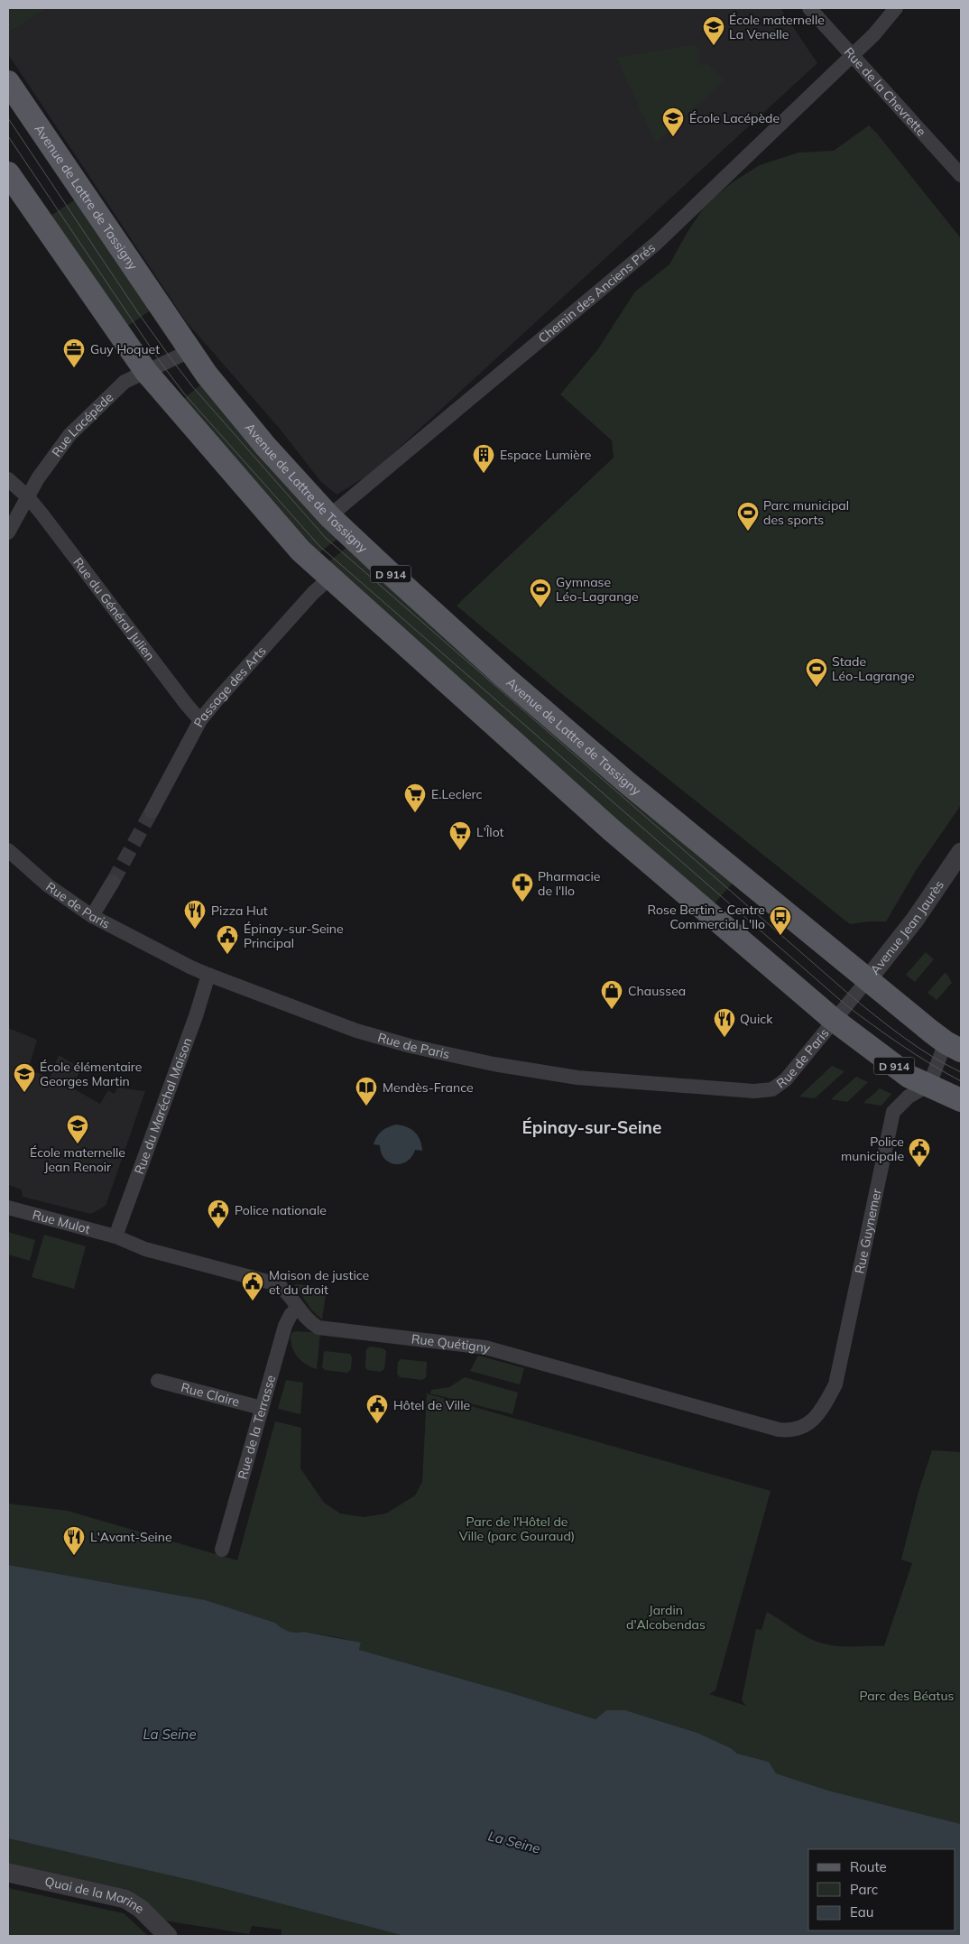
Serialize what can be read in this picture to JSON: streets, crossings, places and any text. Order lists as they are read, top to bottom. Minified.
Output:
{"streets":{"main road":["Avenue de Lattre de Tassigny","D 914"],"street":["Rue de la Chevrette","Chemin des Anciens Prés","Rue Lacépède","Rue du Général Julien","Passage des Arts","Rue de Paris","Avenue Jean Jaurès","Rue du Maréchal Maison","Rue Mulot","Rue Guynemer","Rue Quétigny","Rue Claire","Rue de la Terrasse","Quai de la Marine"]},"crossings":[["Rue de la Chevrette","Chemin des Anciens Prés"],["Avenue de Lattre de Tassigny","Chemin des Anciens Prés"],["Avenue de Lattre de Tassigny","Rue Lacépède"],["Avenue de Lattre de Tassigny","D 914"],["Avenue de Lattre de Tassigny","Rue de Paris"],["Avenue de Lattre de Tassigny","Avenue Jean Jaurès"],["Rue Lacépède","D 914"],["Rue Lacépède","Rue du Général Julien"],["D 914","Passage des Arts"],["D 914","Rue de Paris"],["D 914","Avenue Jean Jaurès"],["D 914","Rue Guynemer"],["Rue du Général Julien","Passage des Arts"],["Rue de Paris","Avenue Jean Jaurès"],["Rue de Paris","Rue du Maréchal Maison"],["Rue du Maréchal Maison","Rue Mulot"],["Rue du Maréchal Maison","Rue Quétigny"],["Rue Mulot","Rue Quétigny"],["Rue Guynemer","Rue Quétigny"],["Rue Quétigny","Rue de la Terrasse"],["Rue Claire","Rue de la Terrasse"]],"districts":["Épinay-sur-Seine"],"water":["La Seine"],"parks":["Parc de l'Hôtel de Ville (parc Gouraud)","Jardin d'Alcobendas","Parc des Béatus"],"places":{"school or university":["École maternelle La Venelle","École Lacépède","École élémentaire Georges Martin","École maternelle Jean Renoir"],"office":["Guy Hoquet"],"building":["Espace Lumière"],"sports":["Parc municipal des sports","Gymnase Léo-Lagrange","Stade Léo-Lagrange"],"supermarket":["E.Leclerc","L'Îlot"],"pharmacy":["Pharmacie de l'Ilo"],"restaurant":["Pizza Hut","Quick","L'Avant-Seine"],"bus stop":["Rose Bertin - Centre Commercial L'Ilo"],"public building":["Épinay-sur-Seine Principal","Police municipale","Police nationale","Maison de justice et du droit","Hôtel de Ville"],"shop":["Chaussea"],"library":["Mendès-France"]},"legend":["Route","Parc","Eau"]}
